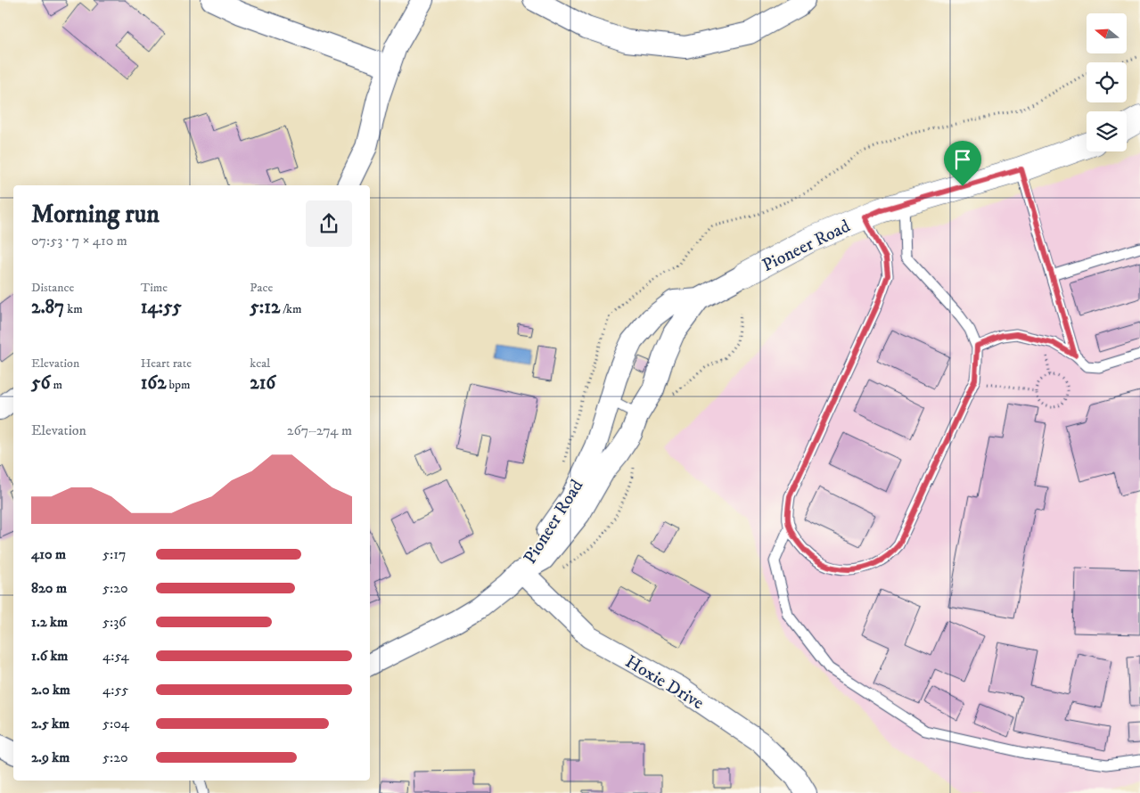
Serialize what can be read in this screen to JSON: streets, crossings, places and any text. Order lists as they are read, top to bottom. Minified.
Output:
{"streets":{"street":["Pioneer Road","Hoxie Drive"]},"crossings":[["Pioneer Road","Hoxie Drive"]],"north":"left","page":{"heading":["Morning run","07:53 · 7 × 410 m"],"stats":[["Distance","2.87 km"],["Time","14:55"],["Pace","5:12 /km"],["Elevation","56 m"],["Heart rate","162 bpm"],["kcal","216"]],"chart":["Elevation","267–274 m"],"list":[{"name":"410 m","note":"5:17"},{"name":"820 m","note":"5:20"},{"name":"1.2 km","note":"5:36"},{"name":"1.6 km","note":"4:54"},{"name":"2.0 km","note":"4:55"},{"name":"2.5 km","note":"5:04"},{"name":"2.9 km","note":"5:20"}]}}
